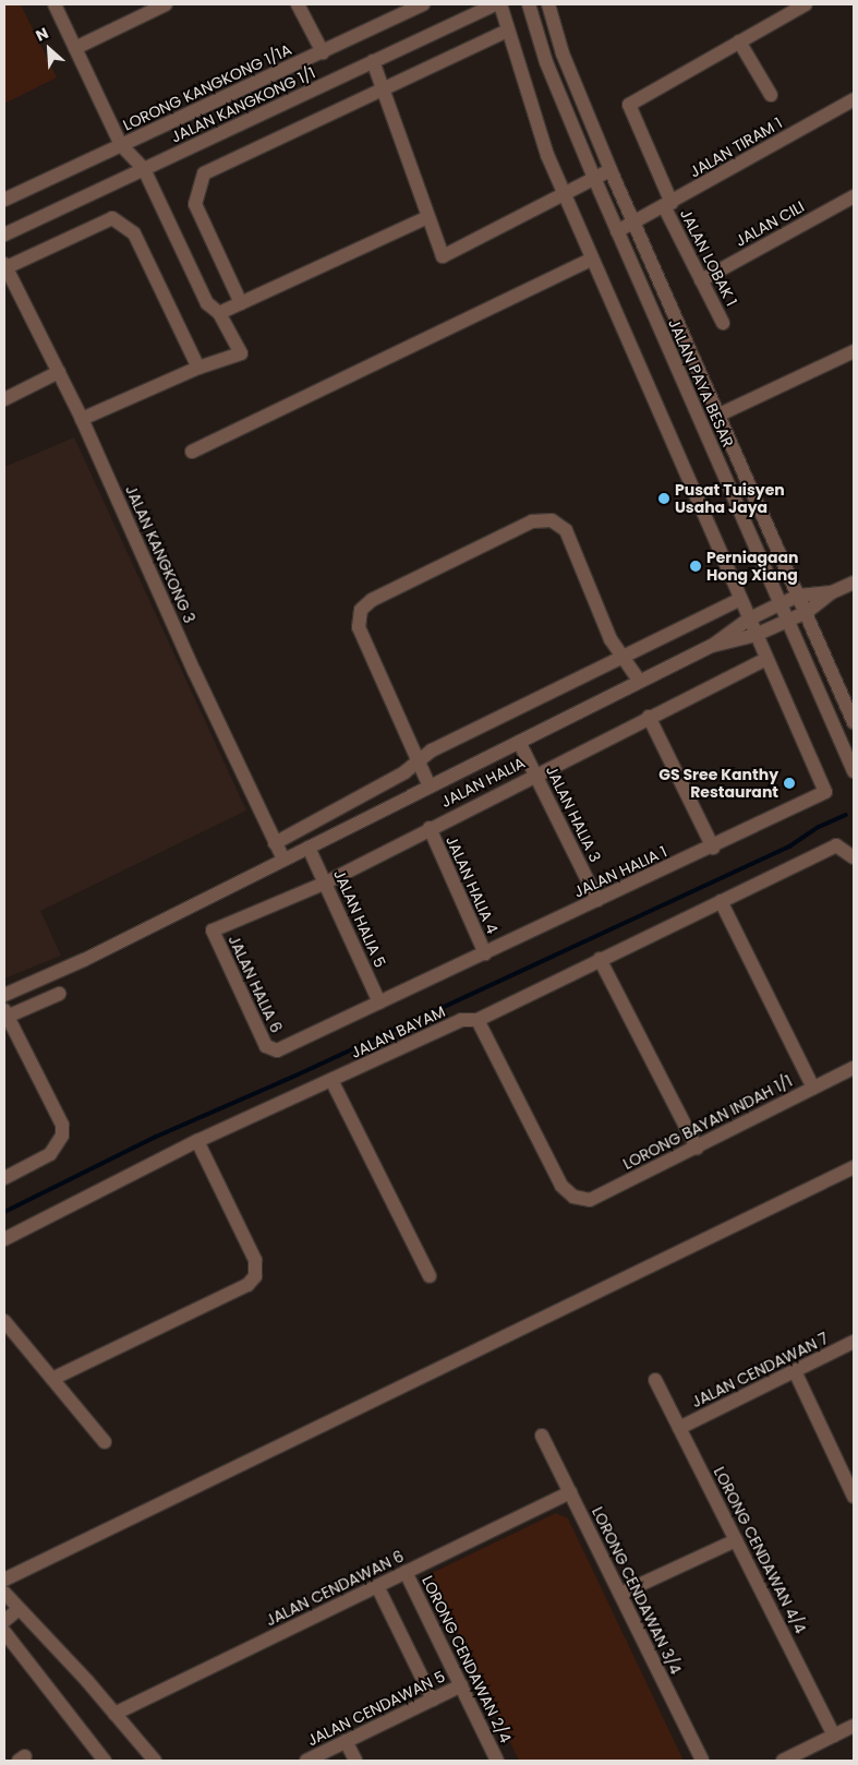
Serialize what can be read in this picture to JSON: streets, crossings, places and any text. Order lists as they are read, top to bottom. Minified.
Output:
{"streets":{"street":["LORONG KANGKONG 1/1A","JALAN KANGKONG 1/1","JALAN TIRAM 1","JALAN CILI","JALAN LOBAK 1","JALAN PAYA BESAR","JALAN KANGKONG 3","JALAN HALIA","JALAN HALIA 3","JALAN HALIA 1","JALAN HALIA 4","JALAN HALIA 5","JALAN HALIA 6","JALAN BAYAM","LORONG BAYAN INDAH 1/1","JALAN CENDAWAN 7","LORONG CENDAWAN 4/4","JALAN CENDAWAN 6","LORONG CENDAWAN 3/4","LORONG CENDAWAN 2/4","JALAN CENDAWAN 5"]},"crossings":[["JALAN TIRAM 1","JALAN LOBAK 1"],["JALAN TIRAM 1","JALAN PAYA BESAR"],["JALAN CILI","JALAN LOBAK 1"],["JALAN HALIA","JALAN HALIA 3"],["JALAN HALIA","JALAN HALIA 1"],["JALAN HALIA","JALAN HALIA 4"],["JALAN HALIA","JALAN HALIA 5"],["JALAN HALIA","JALAN HALIA 6"],["JALAN HALIA 3","JALAN HALIA 1"],["JALAN HALIA 1","JALAN HALIA 4"],["JALAN HALIA 1","JALAN HALIA 5"],["JALAN HALIA 1","JALAN HALIA 6"],["JALAN BAYAM","LORONG BAYAN INDAH 1/1"],["JALAN CENDAWAN 7","LORONG CENDAWAN 4/4"],["JALAN CENDAWAN 6","LORONG CENDAWAN 3/4"],["JALAN CENDAWAN 6","LORONG CENDAWAN 2/4"],["LORONG CENDAWAN 2/4","JALAN CENDAWAN 5"]],"places":["Pusat Tuisyen Usaha Jaya","Perniagaan Hong Xiang","GS Sree Kanthy Restaurant"],"north":"top left"}
